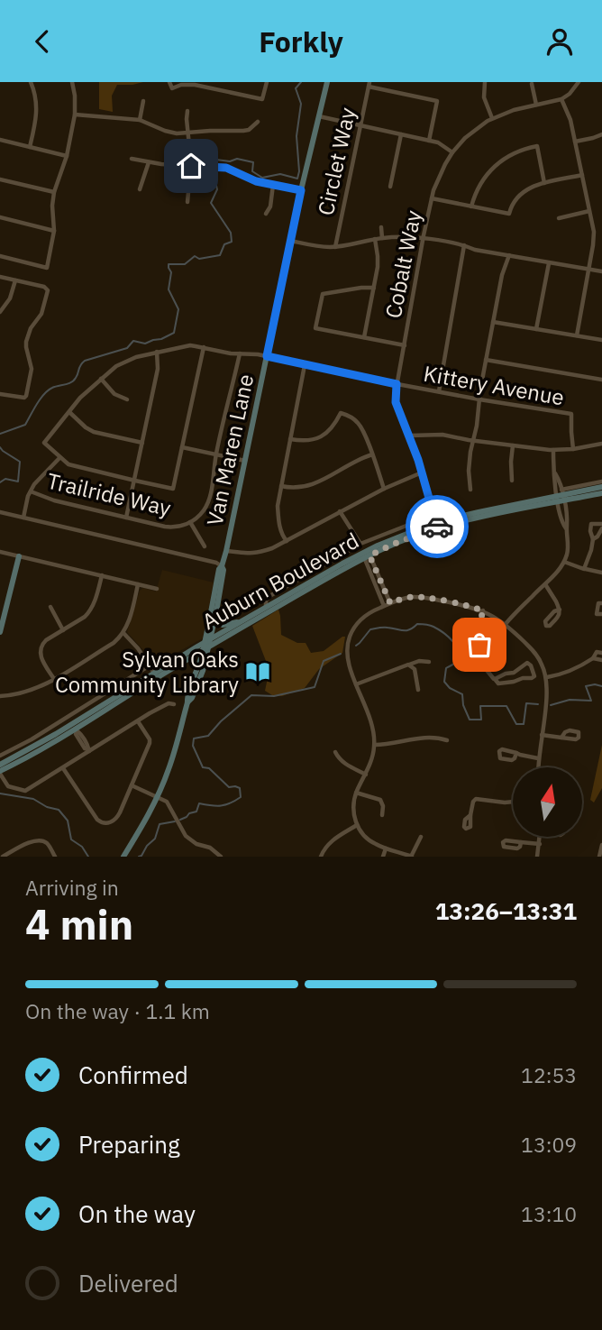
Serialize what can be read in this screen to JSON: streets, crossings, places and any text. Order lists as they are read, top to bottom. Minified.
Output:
{"streets":{"main road":["Van Maren Lane","Auburn Boulevard"],"street":["Circlet Way","Cobalt Way","Kittery Avenue","Trailride Way"]},"crossings":[["Cobalt Way","Kittery Avenue"],["Cobalt Way","Auburn Boulevard"],["Kittery Avenue","Van Maren Lane"],["Kittery Avenue","Trailride Way"],["Van Maren Lane","Auburn Boulevard"]],"places":{"library":["Sylvan Oaks Community Library"]},"north":"top","page":{"header":"Forkly","heading":["4 min","Arriving in","13:26–13:31"],"bar":"On the way · 1.1 km","list":[["Confirmed","12:53"],["Preparing","13:09"],["On the way","13:10"],"Delivered"]}}
